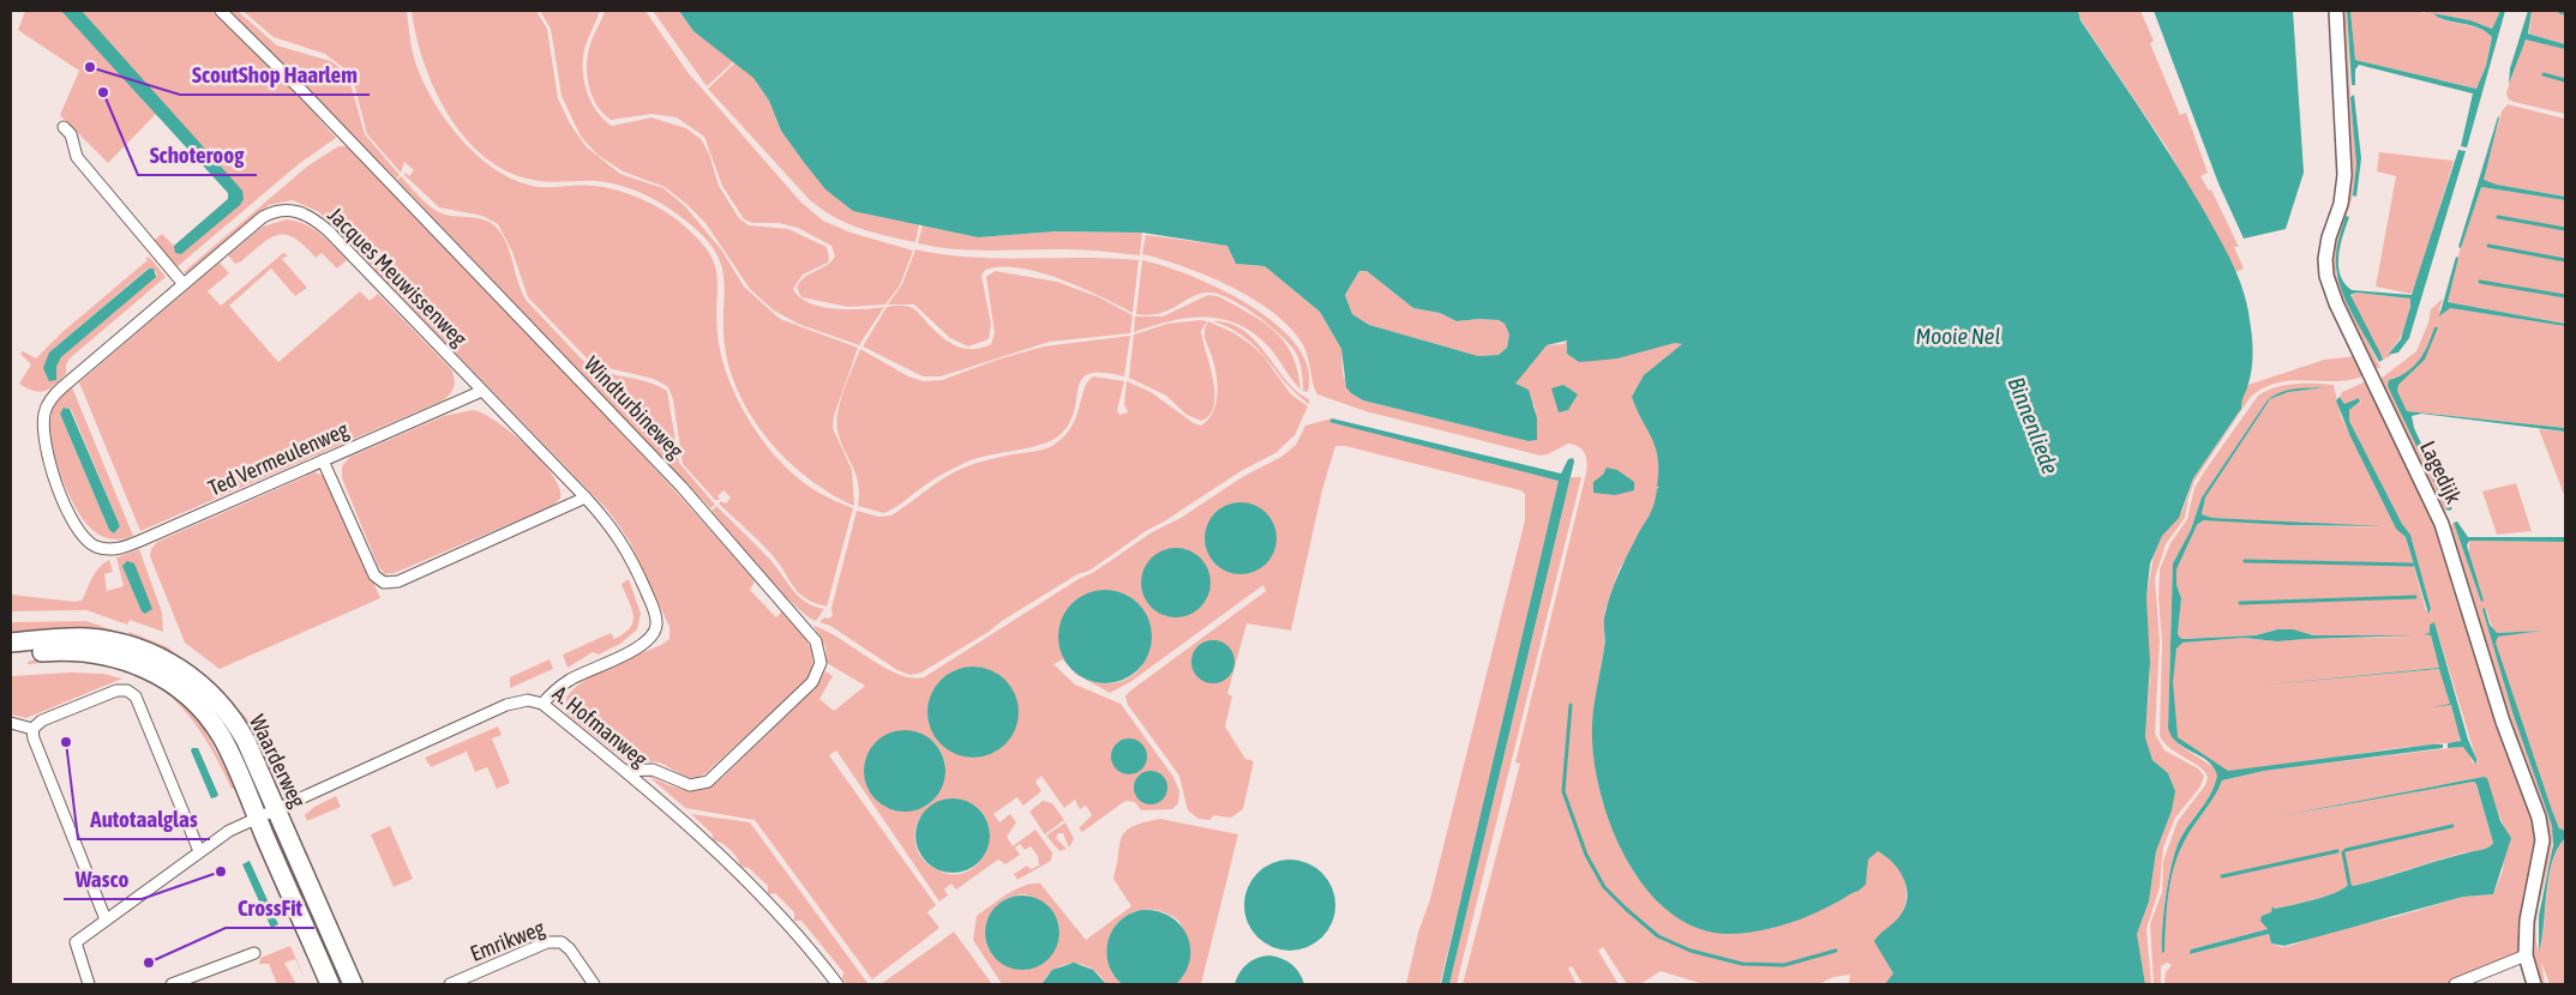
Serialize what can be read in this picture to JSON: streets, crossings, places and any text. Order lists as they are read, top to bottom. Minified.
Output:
{"streets":{"main road":["Waarderweg"],"street":["Jacques Meuwissenweg","Windturbineweg","Ted Vermeulenweg","Lagedijk","A. Hofmanweg","Emrikweg"]},"crossings":[["Jacques Meuwissenweg","Ted Vermeulenweg"],["Jacques Meuwissenweg","A. Hofmanweg"],["Windturbineweg","A. Hofmanweg"],["A. Hofmanweg","Waarderweg"]],"water":["Mooie Nel","Binnenliede"],"places":["ScoutShop Haarlem","Schoteroog","Autotaalglas","Wasco","CrossFit"]}
